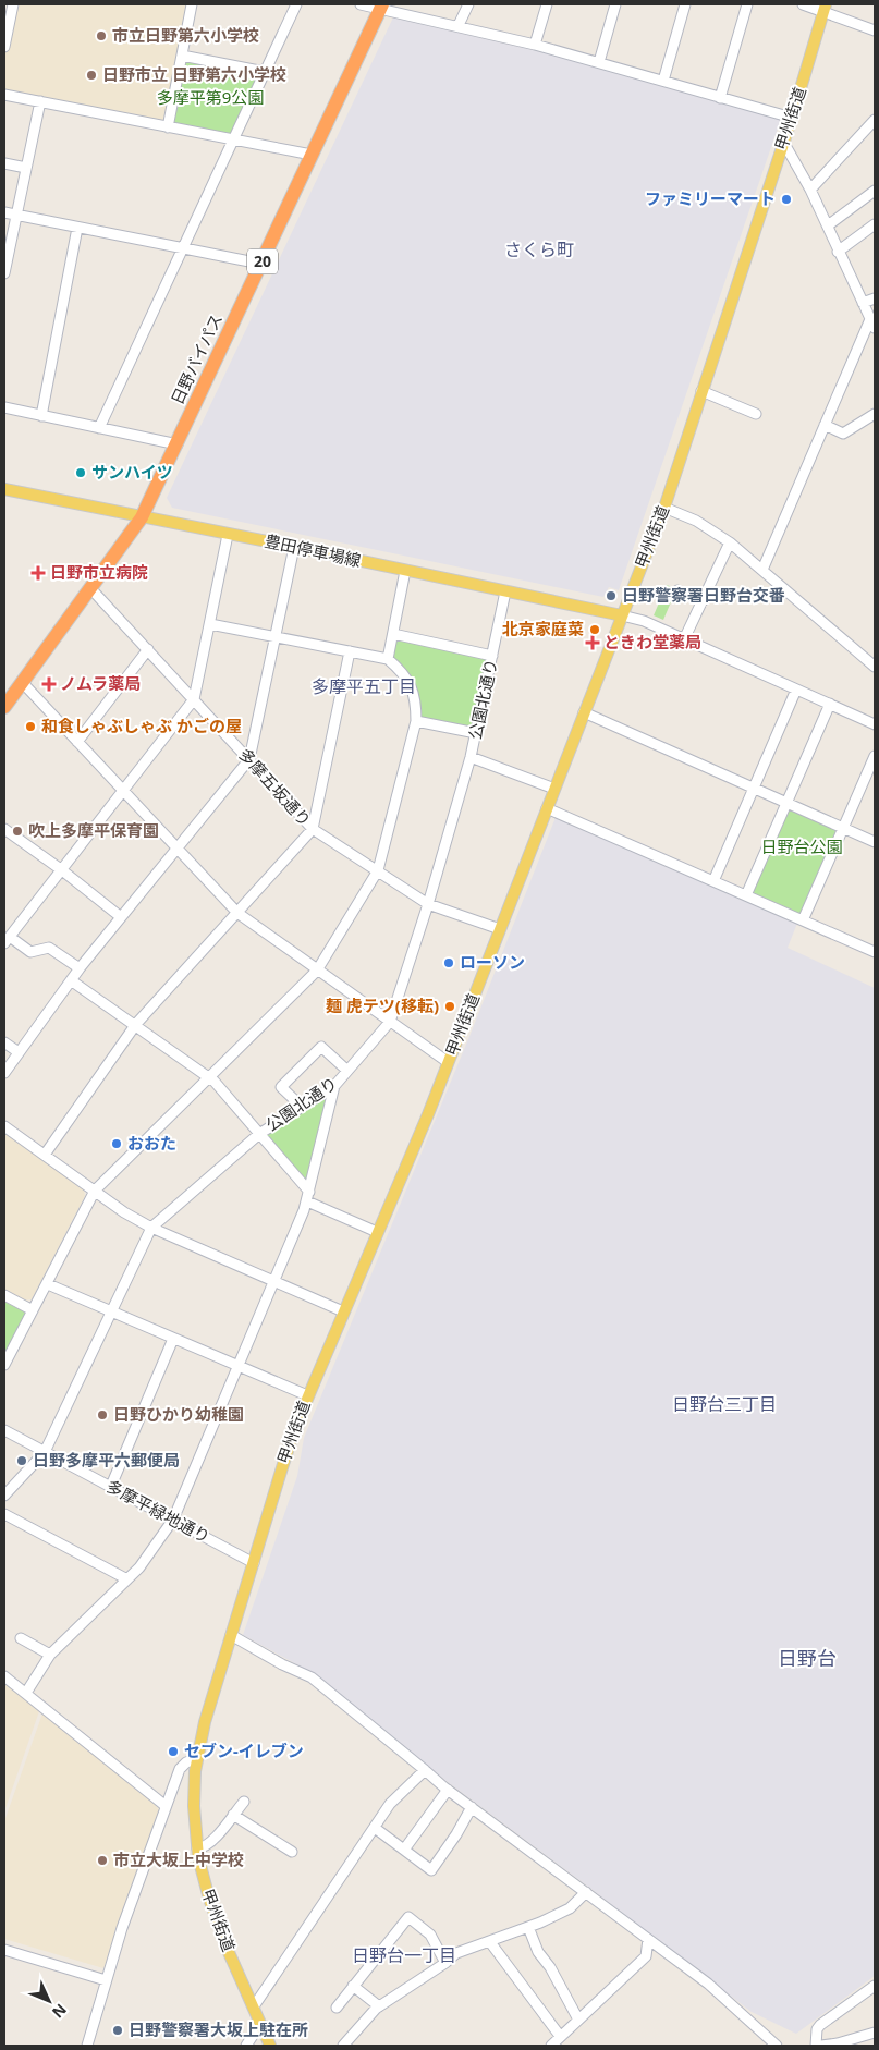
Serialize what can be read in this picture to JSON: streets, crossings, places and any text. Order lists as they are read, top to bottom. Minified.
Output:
{"streets":{"highway":["20","日野バイパス"],"main road":["甲州街道","豊田停車場線"],"street":["公園北通り","多摩五坂通り","多摩平緑地通り"]},"crossings":[["甲州街道","豊田停車場線"],["甲州街道","多摩五坂通り"],["甲州街道","多摩平緑地通り"],["日野バイパス","豊田停車場線"],["日野バイパス","多摩五坂通り"],["豊田停車場線","公園北通り"],["公園北通り","多摩五坂通り"],["公園北通り","多摩平緑地通り"]],"districts":["さくら町","多摩平五丁目","日野台三丁目","日野台","日野台一丁目"],"parks":["多摩平第9公園","日野台公園"],"places":{"other":["市立日野第六小学校","日野市立 日野第六小学校","ファミリーマート","サンハイツ","日野警察署日野台交番","北京家庭菜","和食しゃぶしゃぶ かごの屋","吹上多摩平保育園","ローソン","麺 虎テツ(移転)","おおた","日野ひかり幼稚園","日野多摩平六郵便局","セブン-イレブン","市立大坂上中学校","日野警察署大坂上駐在所"],"health":["日野市立病院","ときわ堂薬局","ノムラ薬局"]},"north":"bottom right"}
